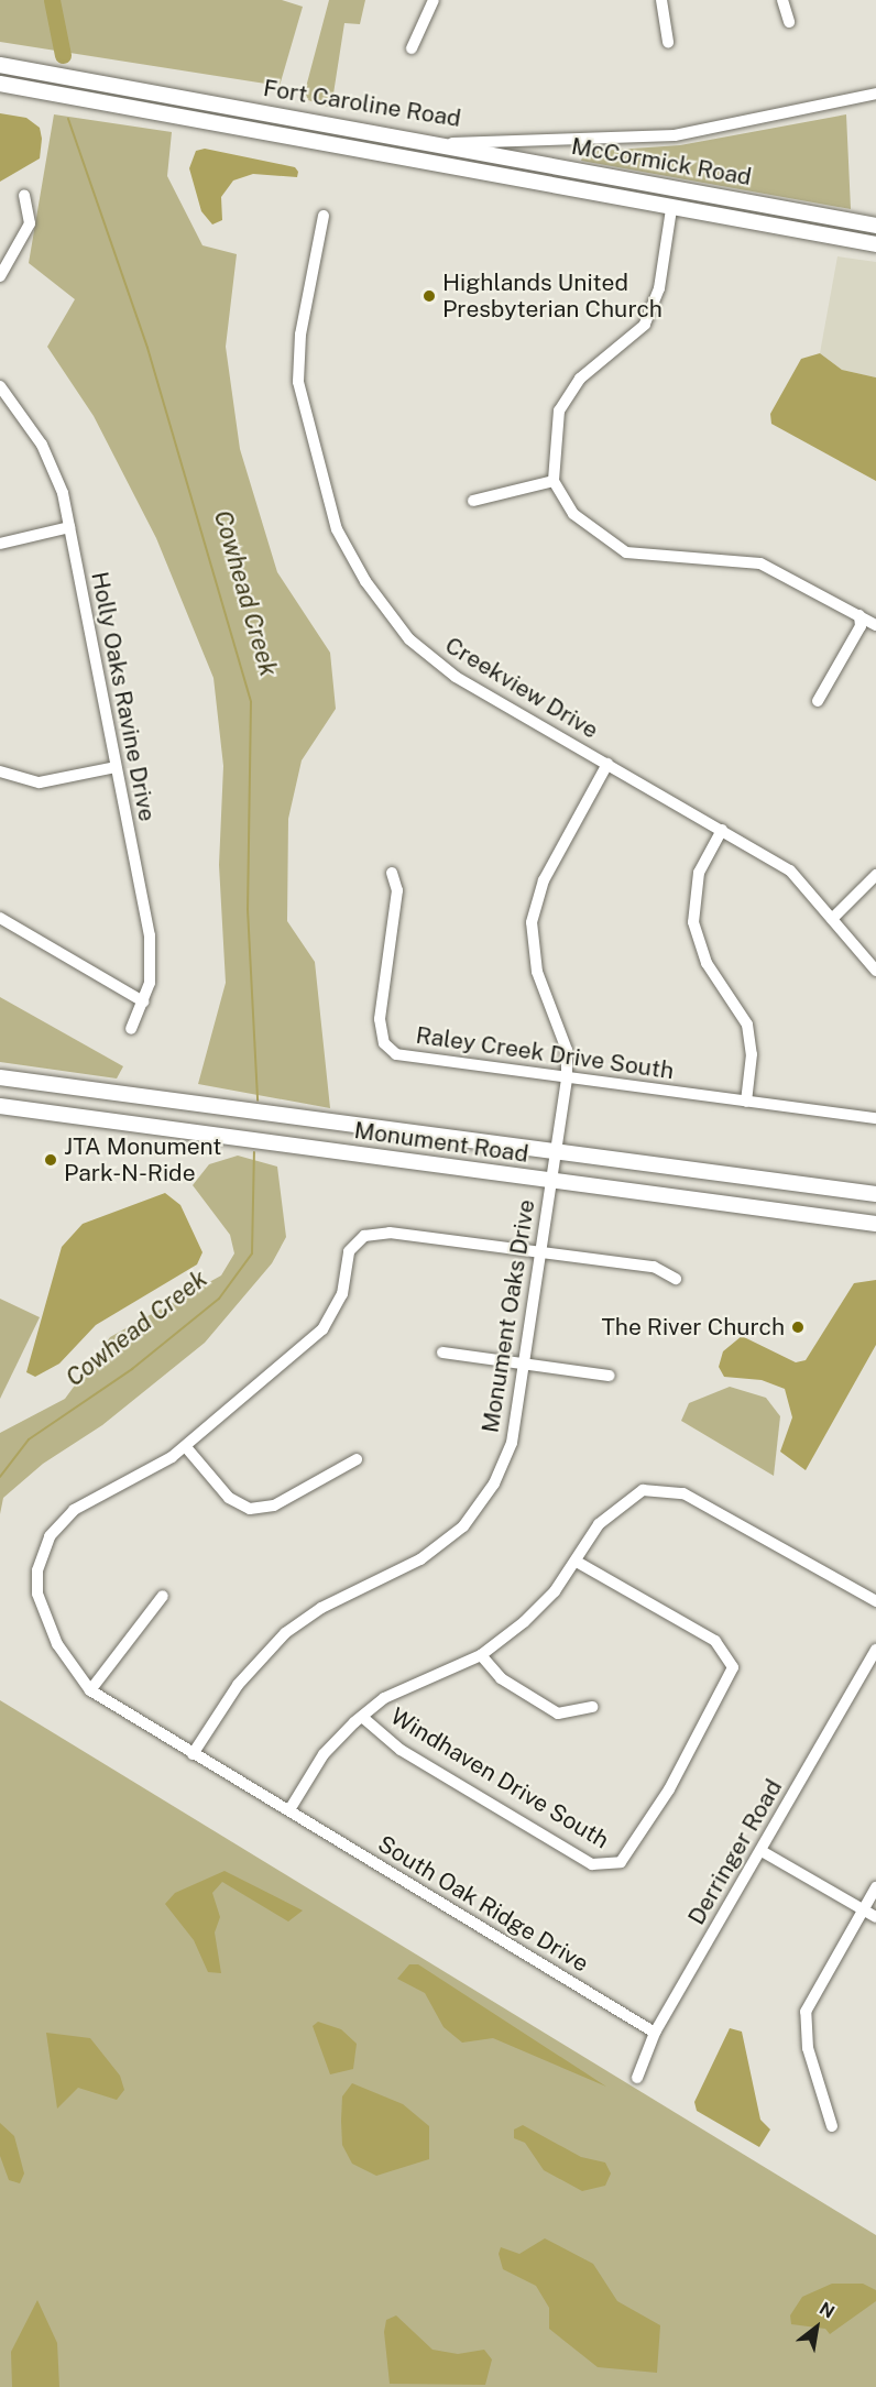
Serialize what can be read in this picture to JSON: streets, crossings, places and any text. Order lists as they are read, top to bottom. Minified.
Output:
{"streets":{"main road":["Fort Caroline Road","McCormick Road","Monument Road"],"street":["Creekview Drive","Holly Oaks Ravine Drive","Raley Creek Drive South","Monument Oaks Drive","Windhaven Drive South","Derringer Road","South Oak Ridge Drive"]},"crossings":[["Fort Caroline Road","McCormick Road"],["Creekview Drive","Monument Oaks Drive"],["Raley Creek Drive South","Monument Oaks Drive"],["Monument Road","Monument Oaks Drive"],["Monument Oaks Drive","South Oak Ridge Drive"],["Derringer Road","South Oak Ridge Drive"]],"water":["Cowhead Creek"],"places":["Highlands United Presbyterian Church","JTA Monument Park-N-Ride","The River Church"],"north":"top right"}
